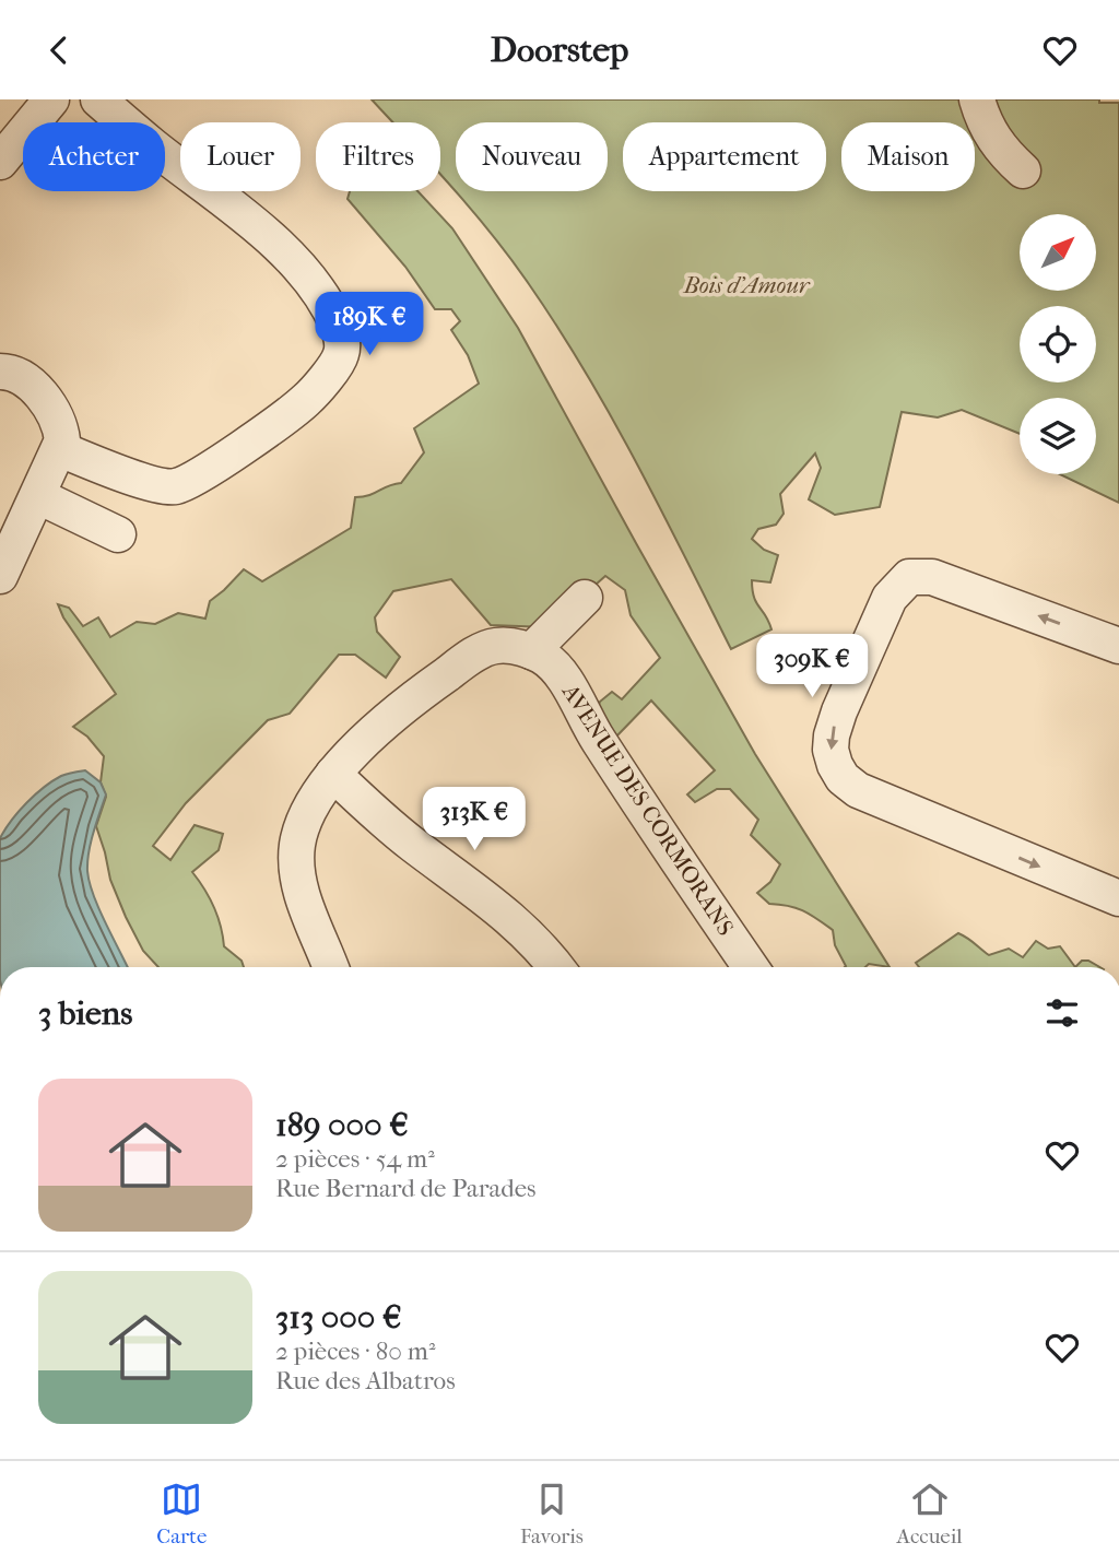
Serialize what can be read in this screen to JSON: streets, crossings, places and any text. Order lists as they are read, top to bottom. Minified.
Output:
{"streets":{"street":["AVENUE DES CORMORANS"]},"parks":["Bois d'Amour"],"north":"top right","page":{"header":"Doorstep","chip":["Acheter","Louer","Filtres","Nouveau","Appartement","Maison"],"price":["189K €","309K €","313K €"],"heading":"3 biens","list":[{"name":"189 000 €","note":"2 pièces · 54 m² · Rue Bernard de Parades"},{"name":"313 000 €","note":"2 pièces · 80 m² · Rue des Albatros"}],"tabs":["Carte","Favoris","Accueil"]}}
